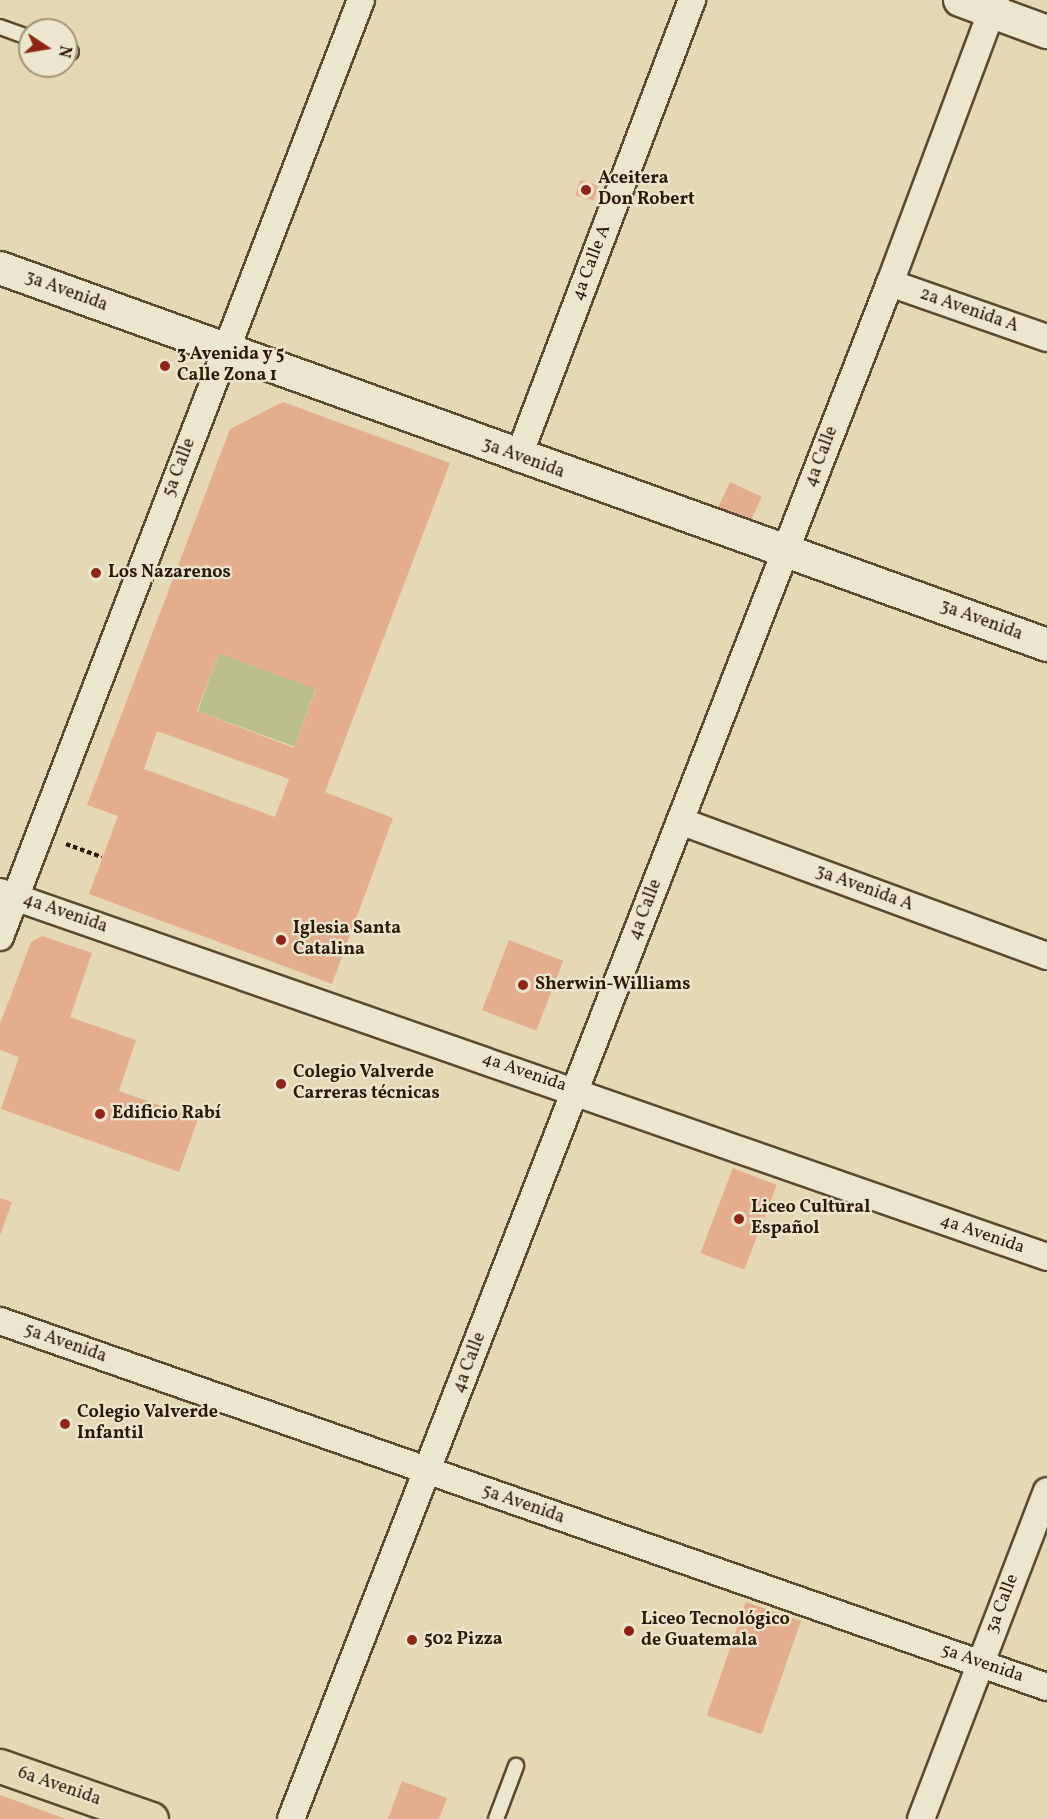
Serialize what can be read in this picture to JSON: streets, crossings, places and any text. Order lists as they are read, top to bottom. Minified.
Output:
{"streets":{"main road":["6a Avenida"],"street":["4a Calle A","3a Avenida","2a Avenida A","4a Calle","5a Calle","3a Avenida A","4a Avenida","5a Avenida","3a Calle"]},"crossings":[["4a Calle A","3a Avenida"],["3a Avenida","4a Calle"],["3a Avenida","5a Calle"],["2a Avenida A","4a Calle"],["4a Calle","3a Avenida A"],["4a Calle","4a Avenida"],["4a Calle","5a Avenida"],["5a Calle","4a Avenida"],["5a Avenida","3a Calle"]],"places":["Aceitera Don Robert","3 Avenida y 5 Calle Zona 1","Los Nazarenos","Iglesia Santa Catalina","Sherwin-Williams","Colegio Valverde Carreras técnicas","Edificio Rabí","Liceo Cultural Español","Colegio Valverde Infantil","Liceo Tecnológico de Guatemala","502 Pizza"],"north":"right"}
